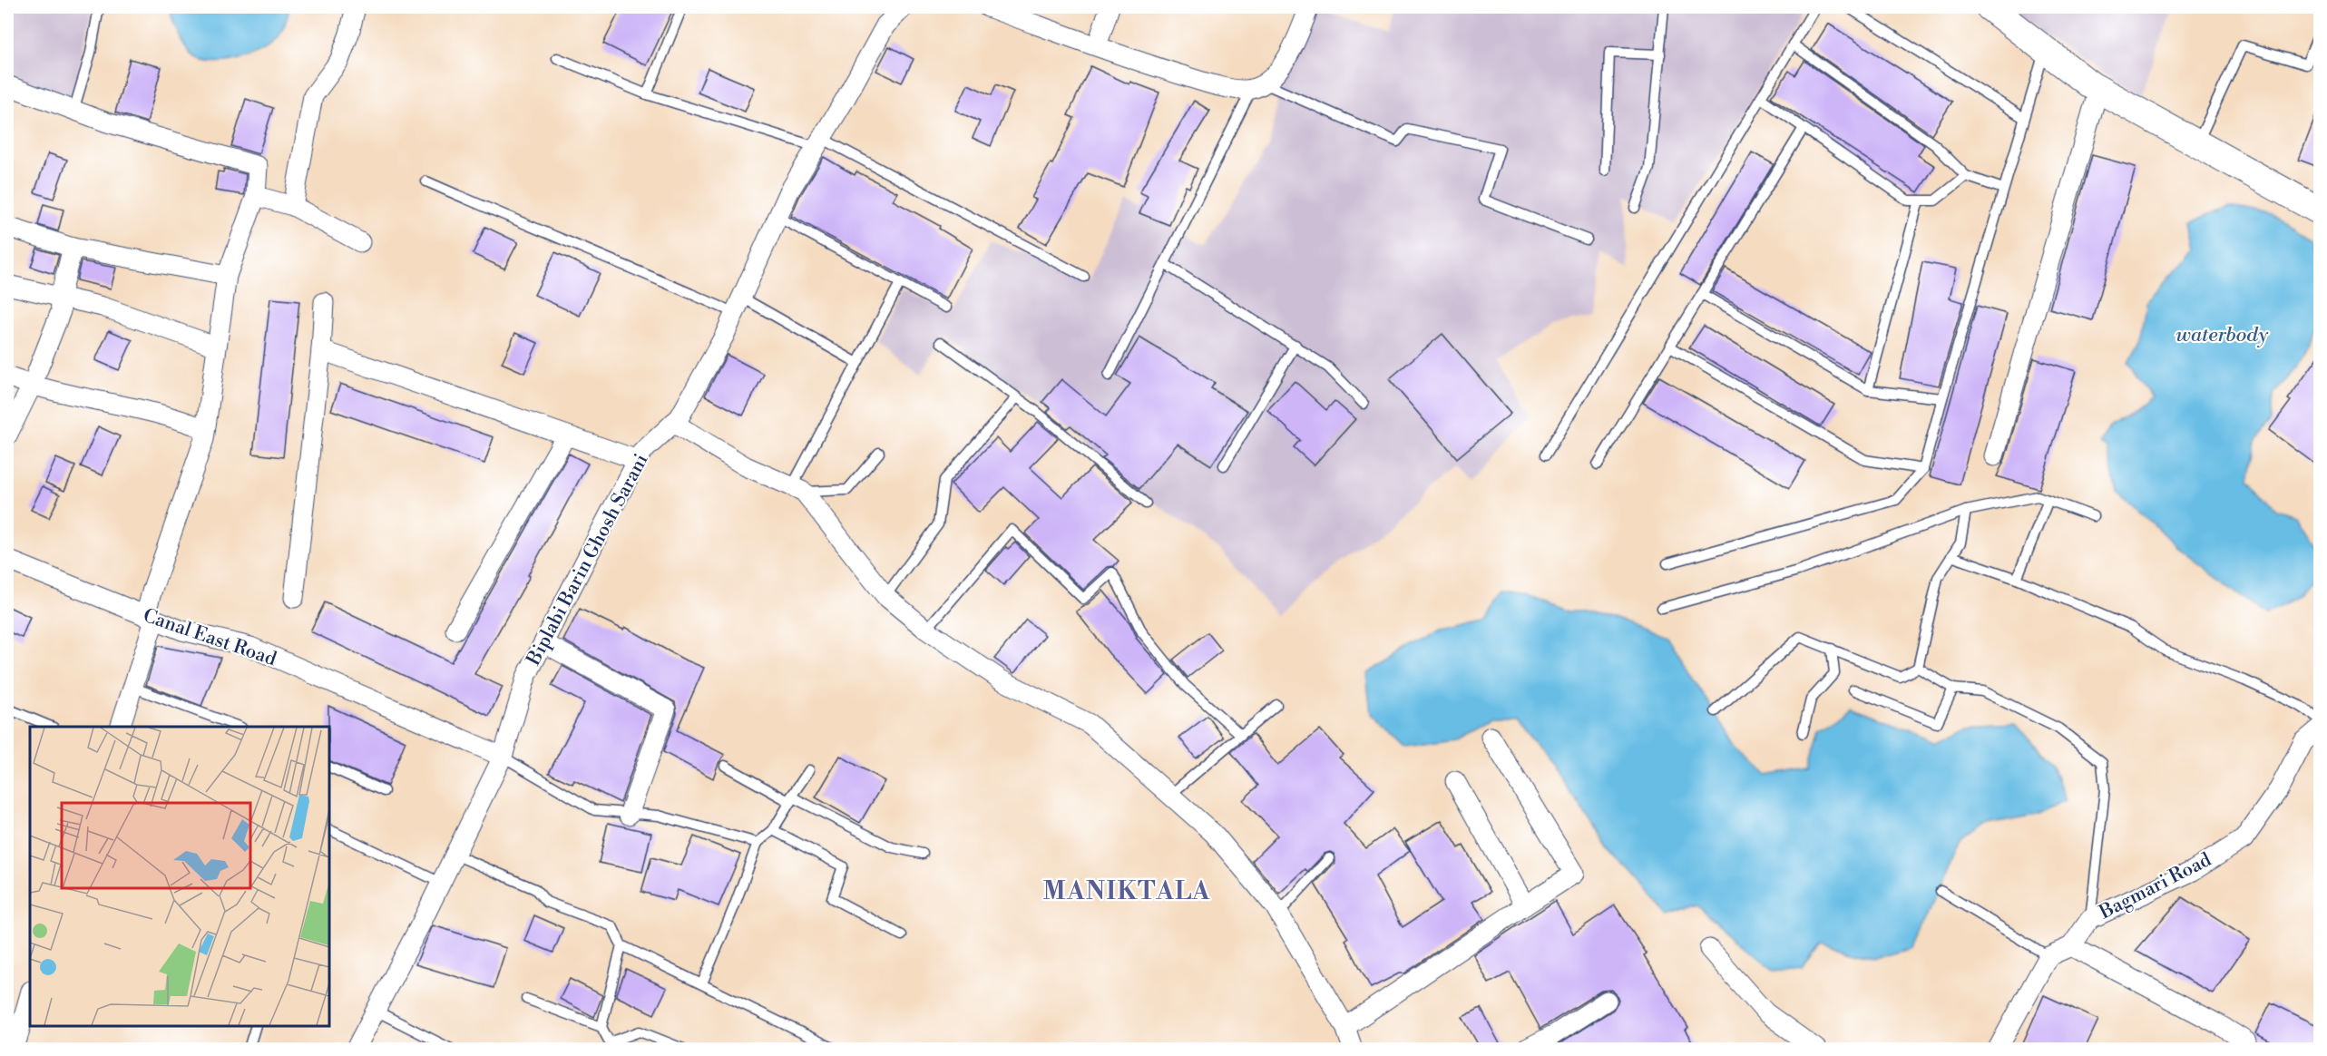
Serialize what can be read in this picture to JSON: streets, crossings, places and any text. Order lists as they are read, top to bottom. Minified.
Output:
{"streets":{"street":["Biplabi Barin Ghosh Sarani","Canal East Road","Bagmari Road"]},"crossings":[["Biplabi Barin Ghosh Sarani","Canal East Road"]],"districts":["MANIKTALA"],"water":["waterbody"]}
